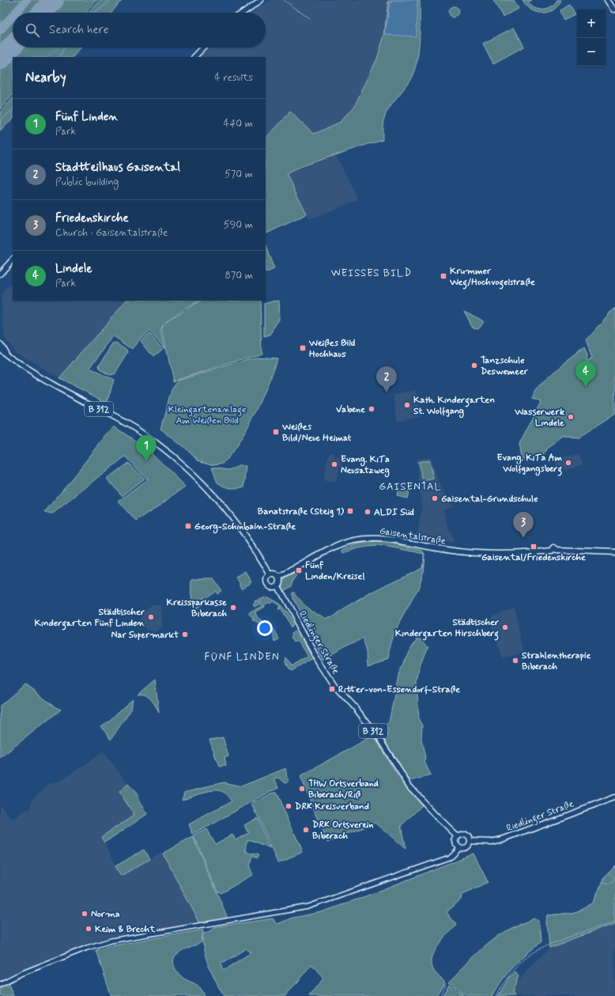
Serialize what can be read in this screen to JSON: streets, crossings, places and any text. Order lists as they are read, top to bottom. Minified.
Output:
{"streets":{"main road":["B 312","Gaisentalstraße","Riedlinger Straße"]},"crossings":[["B 312","Gaisentalstraße"],["B 312","Riedlinger Straße"],["Gaisentalstraße","Riedlinger Straße"]],"districts":["WEISSES BILD","GAISENTAL","FÜNF LINDEN"],"parks":["Kleingartenanlage Am Weißen Bild"],"places":{"transit":["Krummer Weg/Hochvogelstraße","Weißes Bild Hochhaus","Weißes Bild/Neue Heimat","Banatstraße (Steig 1)","Georg-Schinbain-Straße","Gaisental/Friedenskirche","Fünf Linden/Kreisel","Ritter-von-Essendorf-Straße"],"other":["Tanzschule Deswemeer","Kath. Kindergarten St. Wolfgang","Vabene","Wasserwerk Lindele","Evang. KiTa Am Wolfgangsberg","Evang. KiTa Neusatzweg","Gaisental-Grundschule","ALDI Süd","Kreissparkasse Biberach","Städtischer Kindergarten Fünf Linden","Städtischer Kindergarten Hirschberg","Nar Supermarkt","Strahlentherapie Biberach","THW Ortsverband Biberach/Riß","DRK Kreisverband","DRK Ortsverein Biberach","Norma","Keim & Brecht"]},"page":{"map_buttons":["+","−"],"search":"Search here","heading":["Nearby","4 results"],"list":[{"mark":"1","name":"Fünf Linden","note":"Park","value":"440 m"},{"mark":"2","name":"Stadtteilhaus Gaisental","note":"Public building","value":"570 m"},{"mark":"3","name":"Friedenskirche","note":"Church · Gaisentalstraße","value":"590 m"},{"mark":"4","name":"Lindele","note":"Park","value":"870 m"}],"pins":["4","2","1","3"]}}
